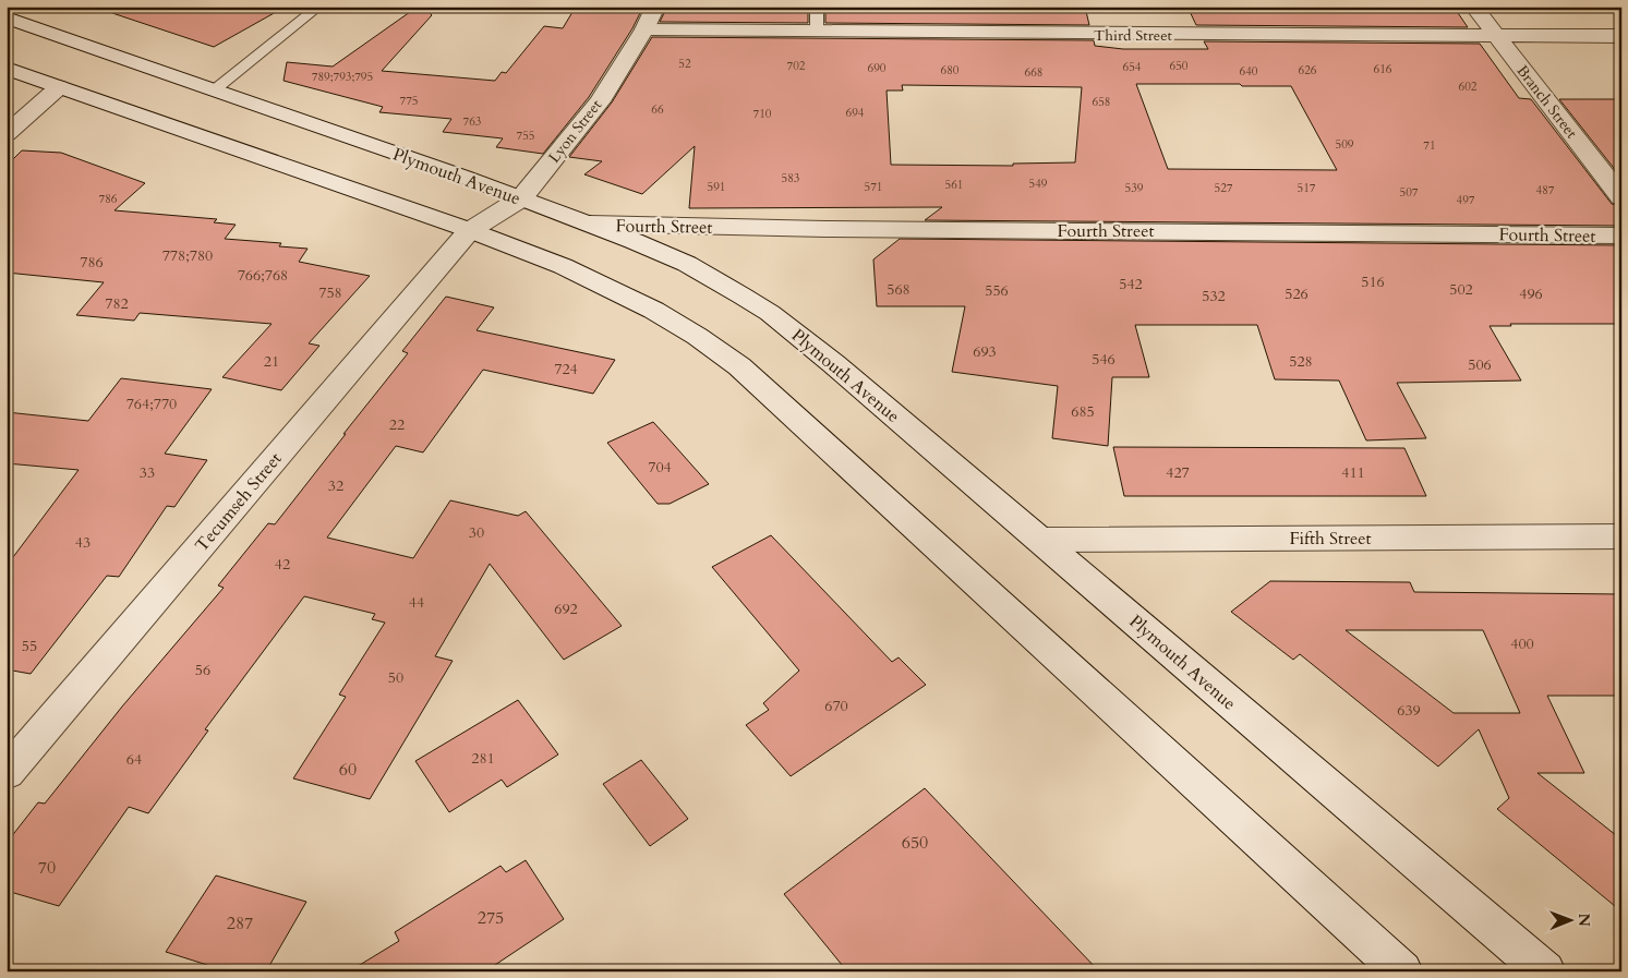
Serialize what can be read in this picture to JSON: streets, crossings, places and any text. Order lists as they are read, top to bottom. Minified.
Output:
{"streets":{"street":["Third Street","Branch Street","Lyon Street","Plymouth Avenue","Fourth Street","Tecumseh Street","Fifth Street"]},"crossings":[["Third Street","Branch Street"],["Third Street","Lyon Street"],["Lyon Street","Plymouth Avenue"],["Lyon Street","Tecumseh Street"],["Plymouth Avenue","Fourth Street"],["Plymouth Avenue","Fifth Street"]],"house_numbers":["52","702","650","654","690","616","680","626","640","668","789;793;795","602","775","658","66","694","710","763","755","509","71","583","549","561","591","571","539","527","517","487","507","786","497","778;780","786","766;768","516","542","568","502","556","758","526","496","532","782","693","546","21","528","506","724","764;770","685","22","704","33","427","411","32","30","43","42","44","692","400","55","56","50","670","639","281","64","60","650","70","275","287"],"north":"right"}
